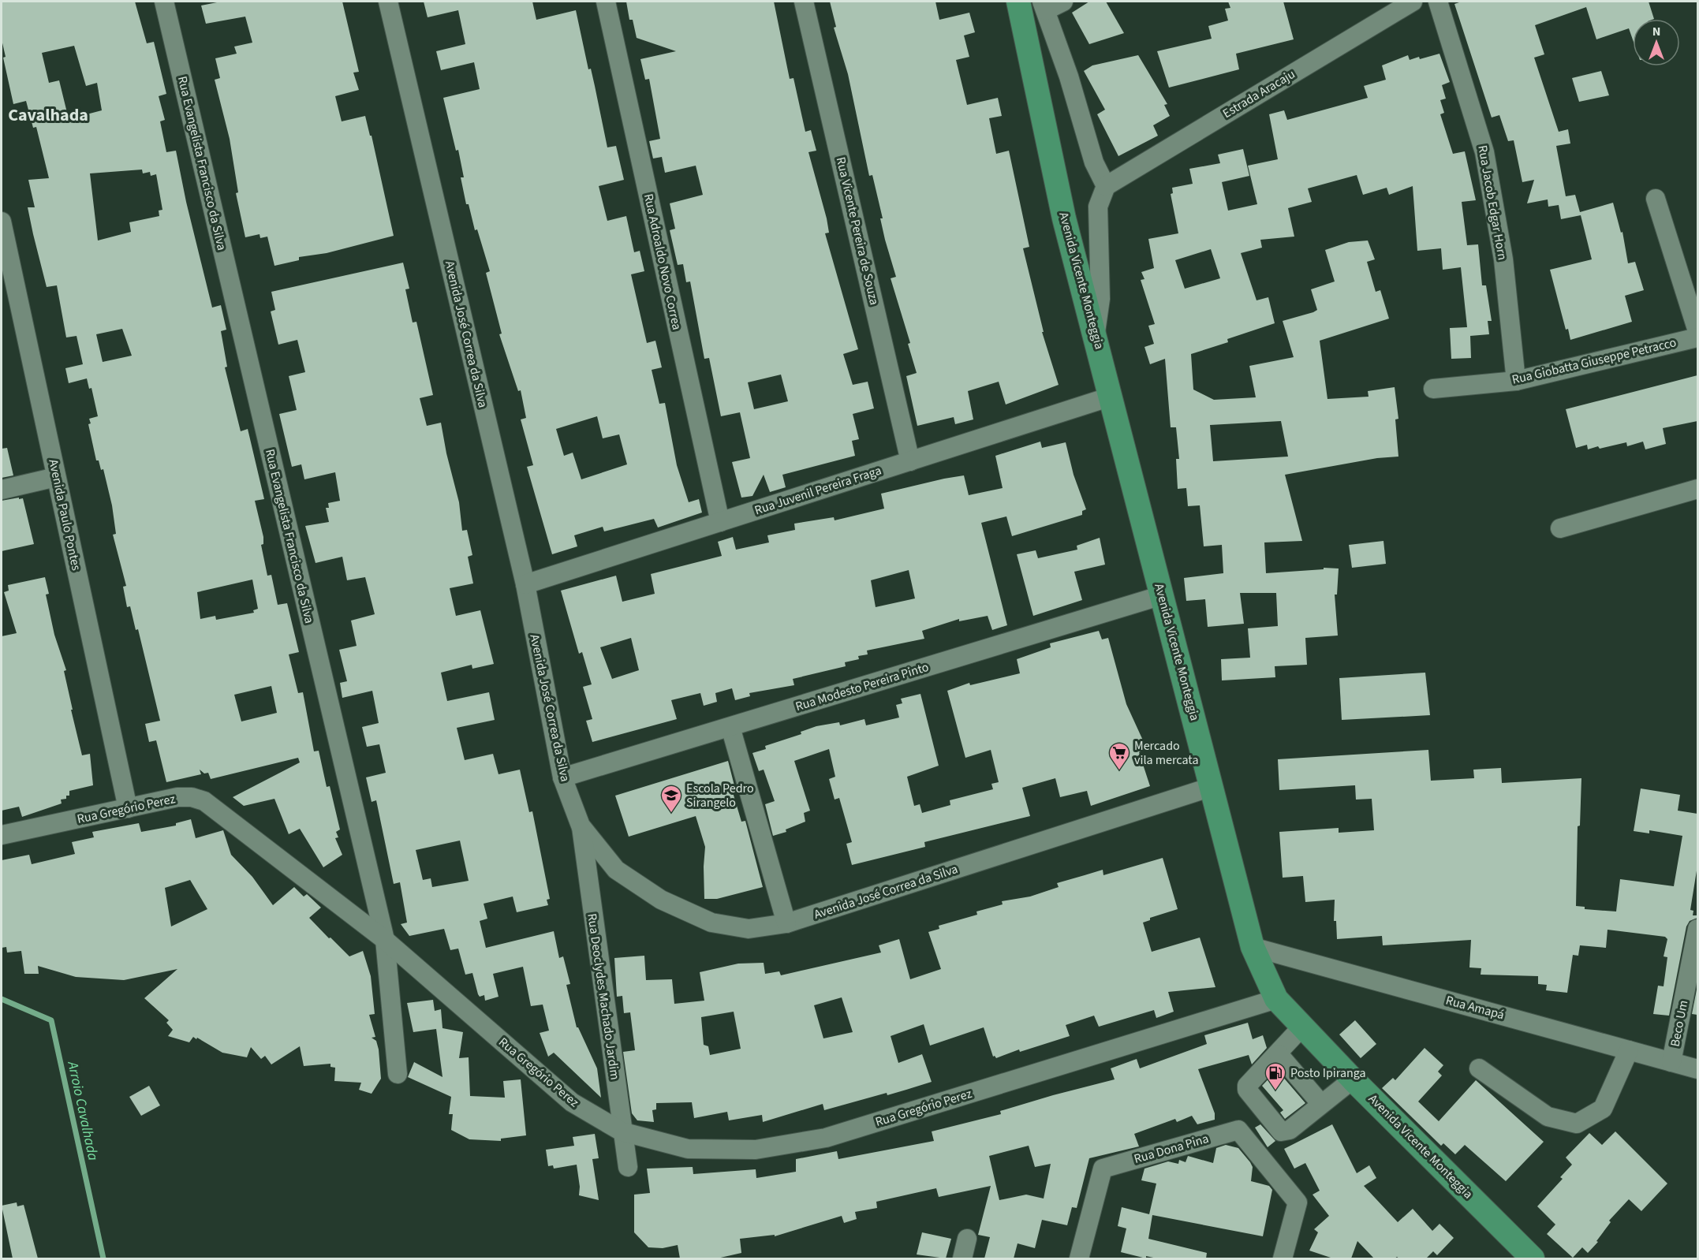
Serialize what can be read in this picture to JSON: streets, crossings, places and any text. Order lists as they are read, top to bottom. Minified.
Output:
{"streets":{"main road":["Avenida Vicente Monteggia"],"street":["Estrada Aracaju","Rua Evangelista Francisco da Silva","Rua Jacob Edgar Horn","Rua Vicente Pereira de Souza","Rua Adroaldo Novo Correa","Avenida José Correa da Silva","Rua Giobatta Giuseppe Petracco","Rua Juvenil Pereira Fraga","Avenida Paulo Pontes","Rua Modesto Pereira Pinto","Rua Gregório Perez","Rua Deoclydes Machado Jardim","Rua Amapá","Beco Um","Rua Dona Pina"]},"crossings":[["Rua Evangelista Francisco da Silva","Rua Gregório Perez"],["Rua Jacob Edgar Horn","Rua Giobatta Giuseppe Petracco"],["Rua Vicente Pereira de Souza","Rua Juvenil Pereira Fraga"],["Rua Adroaldo Novo Correa","Rua Juvenil Pereira Fraga"],["Avenida Vicente Monteggia","Avenida José Correa da Silva"],["Avenida Vicente Monteggia","Rua Juvenil Pereira Fraga"],["Avenida Vicente Monteggia","Rua Modesto Pereira Pinto"],["Avenida Vicente Monteggia","Rua Gregório Perez"],["Avenida Vicente Monteggia","Rua Amapá"],["Avenida José Correa da Silva","Rua Juvenil Pereira Fraga"],["Avenida José Correa da Silva","Rua Modesto Pereira Pinto"],["Avenida José Correa da Silva","Rua Deoclydes Machado Jardim"],["Avenida Paulo Pontes","Rua Gregório Perez"],["Rua Gregório Perez","Rua Deoclydes Machado Jardim"],["Rua Amapá","Beco Um"]],"districts":["Cavalhada"],"water":["Arroio Cavalhada"],"places":{"supermarket":["Mercado vila mercata"],"school or university":["Escola Pedro Sirangelo"],"fuel station":["Posto Ipiranga"]},"north":"top"}
